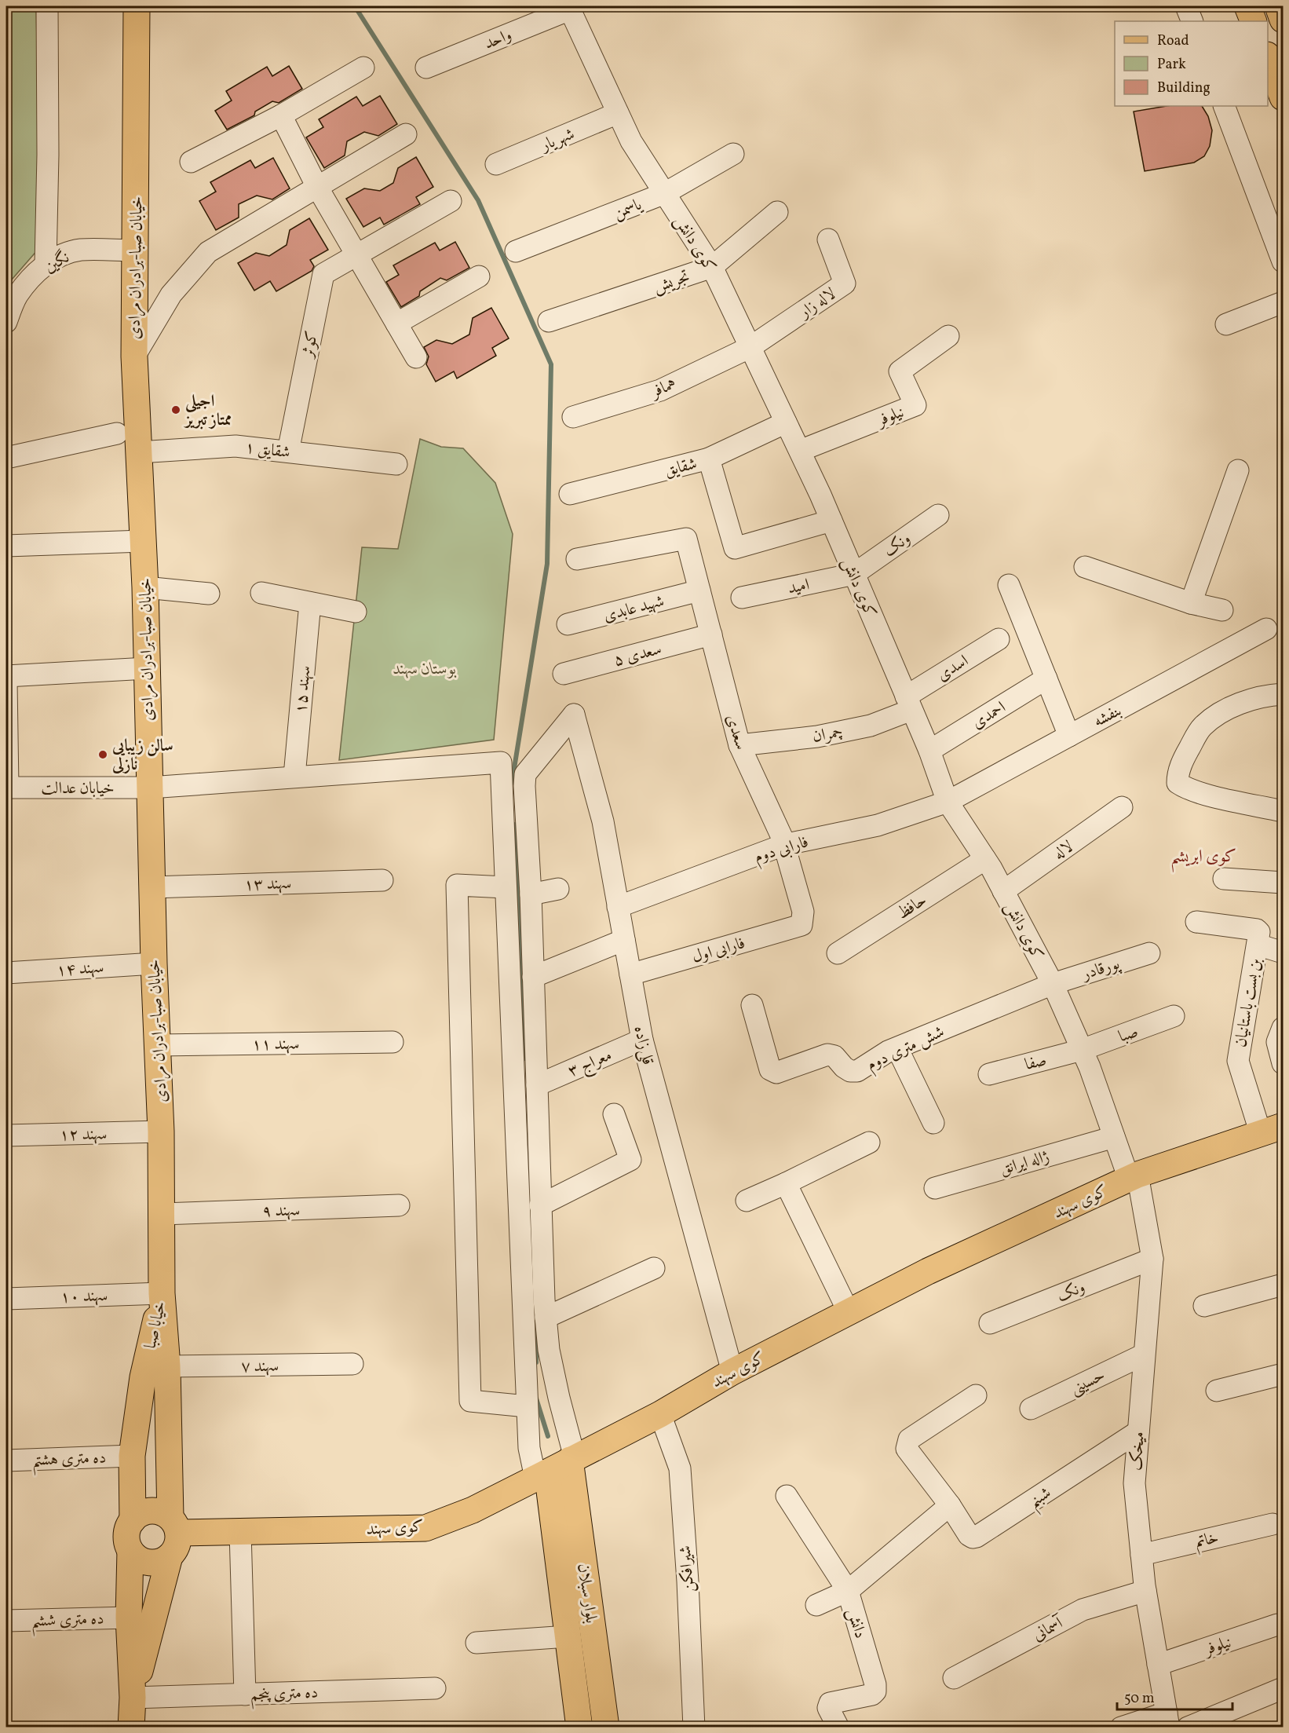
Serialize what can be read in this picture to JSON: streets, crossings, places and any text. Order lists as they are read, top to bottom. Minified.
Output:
{"streets":{"main road":["خیابان صبا-برادران مرادی","کوی سهند","خیابا صبا","بلوار سبلان"],"street":["واحد","شهریار","یاسمن","کوی دانش","نگین","تجریش","لاله زار","کوثر","همافر","نیلوفر","شقایق ۱","شقایق","ونک","امید","شهید عابدی","سعدی ۵","اسدی","سهند ۱۵","احمدی","بنفشه","سعدی","چمران","خیابان عدالت","فارابی دوم","لاله","سهند ۱۳","حافظ","فارابی اول","سهند ۱۴","پورقادر","بن بست باستانیان","صبا","سهند ۱۱","قلی‌زاده","شش متری دوم","صفا","معراج ۳","سهند ۱۲","ژاله ایرانق","سهند ۹","سهند ۱۰","سهند ۷","حسینی","میخک","ده متری هشتم","شبنم","خاتم","شیر‌افکن","ده متری ششم","دانش","آسمانی","ده متری پنجم"]},"crossings":[["واحد","کوی دانش"],["شهریار","کوی دانش"],["یاسمن","کوی دانش"],["کوی دانش","تجریش"],["کوی دانش","لاله زار"],["کوی دانش","همافر"],["کوی دانش","نیلوفر"],["کوی دانش","شقایق"],["کوی دانش","ونک"],["کوی دانش","امید"],["کوی دانش","اسدی"],["کوی دانش","احمدی"],["کوی دانش","بنفشه"],["کوی دانش","چمران"],["کوی دانش","فارابی دوم"],["کوی دانش","لاله"],["کوی دانش","حافظ"],["کوی دانش","پورقادر"],["کوی دانش","صبا"],["کوی دانش","شش متری دوم"],["کوی دانش","صفا"],["کوی دانش","ژاله ایرانق"],["کوی دانش","کوی سهند"],["کوی دانش","میخک"],["نگین","خیابان صبا-برادران مرادی"],["خیابان صبا-برادران مرادی","شقایق ۱"],["خیابان صبا-برادران مرادی","خیابان عدالت"],["خیابان صبا-برادران مرادی","سهند ۱۳"],["خیابان صبا-برادران مرادی","سهند ۱۴"],["خیابان صبا-برادران مرادی","سهند ۱۱"],["خیابان صبا-برادران مرادی","سهند ۱۲"],["خیابان صبا-برادران مرادی","سهند ۹"],["خیابان صبا-برادران مرادی","سهند ۱۰"],["خیابان صبا-برادران مرادی","خیابا صبا"],["لاله زار","همافر"],["کوثر","شقایق ۱"],["نیلوفر","میخک"],["ونک","امید"],["ونک","میخک"],["شهید عابدی","سعدی"],["سعدی ۵","سعدی"],["اسدی","چمران"],["سهند ۱۵","خیابان عدالت"],["بنفشه","فارابی دوم"],["سعدی","چمران"],["سعدی","فارابی دوم"],["سعدی","فارابی اول"],["فارابی دوم","قلی‌زاده"],["فارابی اول","قلی‌زاده"],["پورقادر","شش متری دوم"],["بن بست باستانیان","کوی سهند"],["صبا","صفا"],["قلی‌زاده","معراج ۳"],["قلی‌زاده","کوی سهند"],["کوی سهند","خیابا صبا"],["کوی سهند","میخک"],["کوی سهند","شیر‌افکن"],["کوی سهند","بلوار سبلان"],["سهند ۱۰","خیابا صبا"],["خیابا صبا","سهند ۷"],["خیابا صبا","ده متری هشتم"],["حسینی","میخک"],["میخک","شبنم"],["میخک","خاتم"],["میخک","آسمانی"]],"districts":["کوی ابریشم"],"parks":["بوستان سهند"],"places":["اجیلی ممتاز تبریز","سالن زیبایی نازلی"],"legend":["Road","Park","Building"],"scale_bar":"50 m"}
